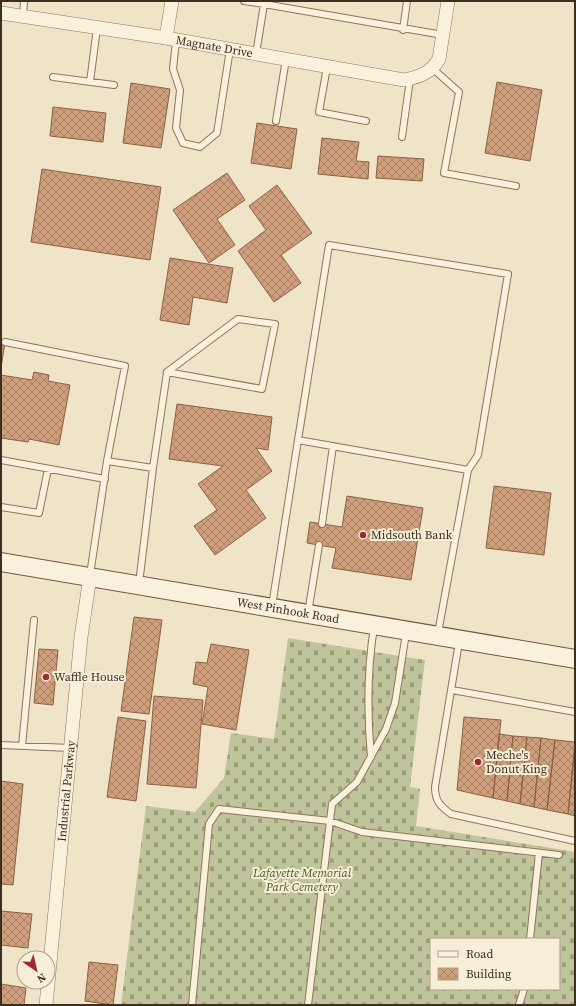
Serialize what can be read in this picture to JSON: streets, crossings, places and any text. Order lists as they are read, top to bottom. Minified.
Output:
{"streets":{"main road":["West Pinhook Road"],"street":["Magnate Drive","Industrial Parkway"]},"crossings":[["West Pinhook Road","Industrial Parkway"]],"parks":["Lafayette Memorial Park Cemetery"],"places":["Midsouth Bank","Waffle House","Meche's Donut King"],"legend":["Road","Building"],"north":"bottom right"}
